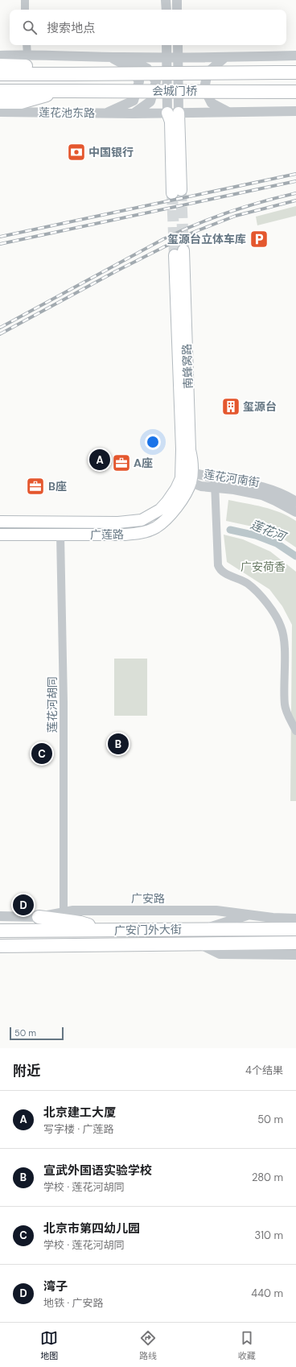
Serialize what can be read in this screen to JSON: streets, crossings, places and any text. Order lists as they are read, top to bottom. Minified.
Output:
{"streets":{"highway":["会城门桥","莲花池东路","广安门外大街"],"main road":["南蜂窝路","广莲路"],"street":["莲花河南街","莲花河胡同","广安路"]},"crossings":[["会城门桥","莲花池东路"],["南蜂窝路","莲花河南街"],["南蜂窝路","广莲路"],["莲花河南街","广莲路"],["广莲路","莲花河胡同"],["莲花河胡同","广安路"]],"water":["莲花河"],"parks":["广安荷香"],"places":{"bank":["中国银行"],"parking":["玺源台立体车库"],"building":["玺源台"],"office":["A座","B座"]},"scale_bar":"50 m","page":{"search":"搜索地点","pins":["A","B","C","D"],"scale":"50 m","heading":["附近","4个结果"],"list":[{"mark":"A","name":"北京建工大厦","note":"写字楼 · 广莲路","value":"50 m"},{"mark":"B","name":"宣武外国语实验学校","note":"学校 · 莲花河胡同","value":"280 m"},{"mark":"C","name":"北京市第四幼儿园","note":"学校 · 莲花河胡同","value":"310 m"},{"mark":"D","name":"湾子","note":"地铁 · 广安路","value":"440 m"}],"nav":["地图","路线","收藏"]}}
